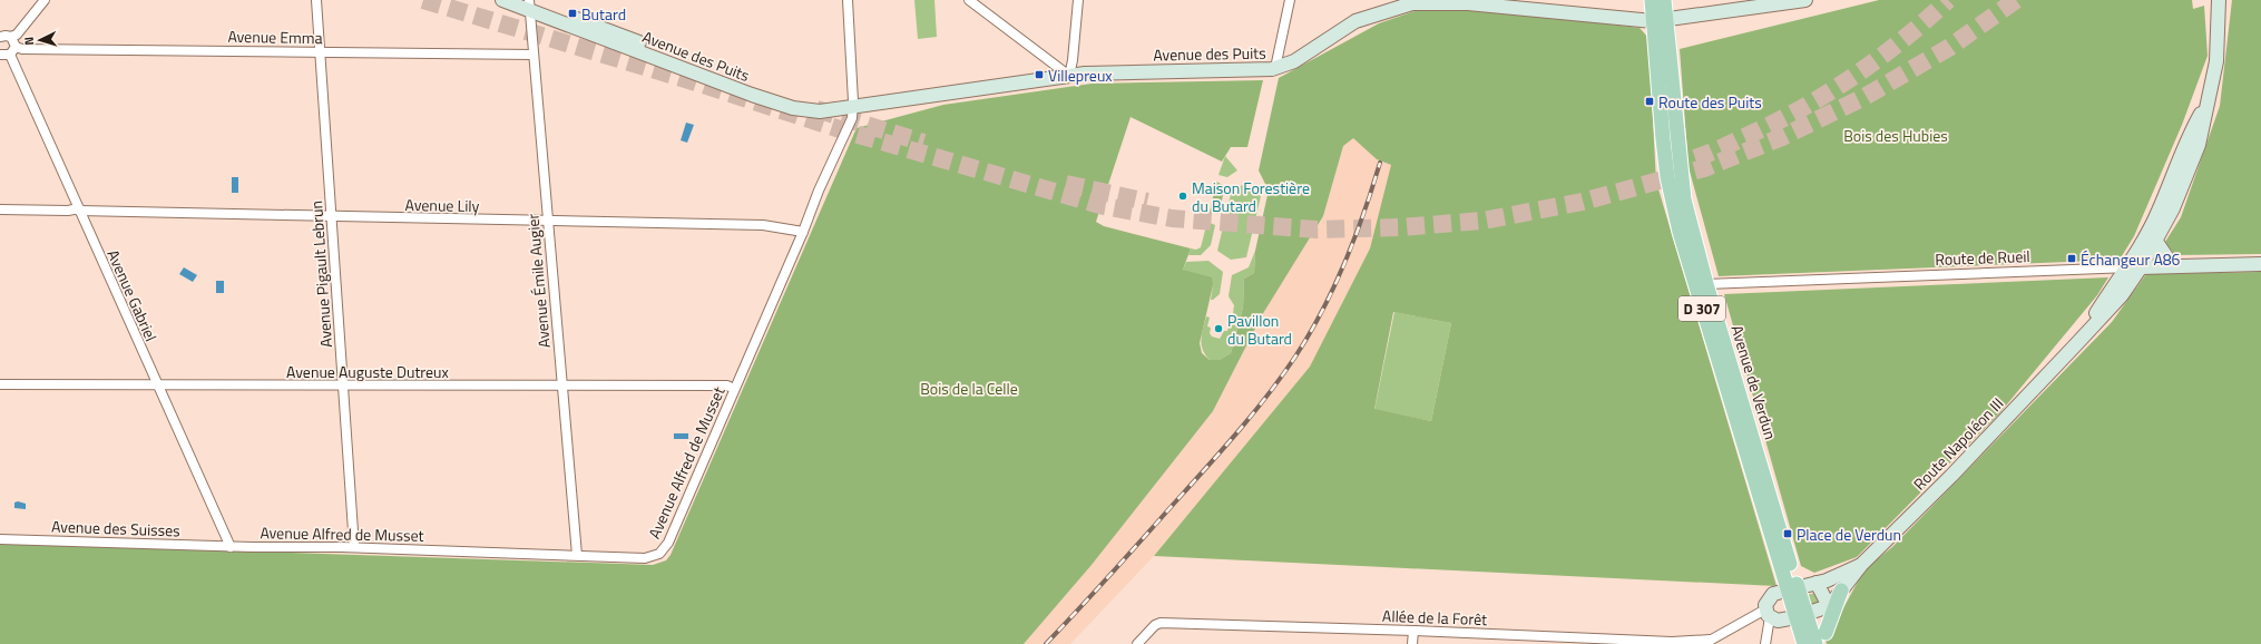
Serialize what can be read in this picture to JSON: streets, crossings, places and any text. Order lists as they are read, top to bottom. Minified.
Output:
{"streets":{"main road":["D 307","Avenue de Verdun"],"street":["Avenue Emma","Avenue des Puits","Avenue Lily","Route de Rueil","Avenue Pigault Lebrun","Avenue Émile Augier","Avenue Gabriel","Avenue Auguste Dutreux","Route Napoléon III","Avenue Alfred de Musset","Avenue des Suisses","Allée de la Forêt"]},"crossings":[["Avenue Emma","Avenue Pigault Lebrun"],["Avenue Emma","Avenue Émile Augier"],["Avenue des Puits","Avenue Émile Augier"],["Avenue des Puits","Avenue de Verdun"],["Avenue des Puits","Avenue Alfred de Musset"],["Avenue Lily","Avenue Pigault Lebrun"],["Avenue Lily","Avenue Émile Augier"],["Avenue Lily","Avenue Gabriel"],["Avenue Lily","Avenue Alfred de Musset"],["Route de Rueil","Avenue de Verdun"],["Route de Rueil","Route Napoléon III"],["Avenue Pigault Lebrun","Avenue Auguste Dutreux"],["Avenue Pigault Lebrun","Avenue Alfred de Musset"],["Avenue Émile Augier","Avenue Auguste Dutreux"],["Avenue Émile Augier","Avenue Alfred de Musset"],["Avenue Gabriel","Avenue Auguste Dutreux"],["Avenue Gabriel","Avenue Alfred de Musset"],["Avenue Gabriel","Avenue des Suisses"],["Avenue Auguste Dutreux","Avenue Alfred de Musset"],["Avenue de Verdun","Route Napoléon III"],["Avenue Alfred de Musset","Avenue des Suisses"]],"parks":["Bois des Hubies","Bois de la Celle"],"places":{"transit":["Butard","Villepreux","Route des Puits","Échangeur A86","Place de Verdun"],"other":["Maison Forestière du Butard","Pavillon du Butard"]},"north":"left"}
